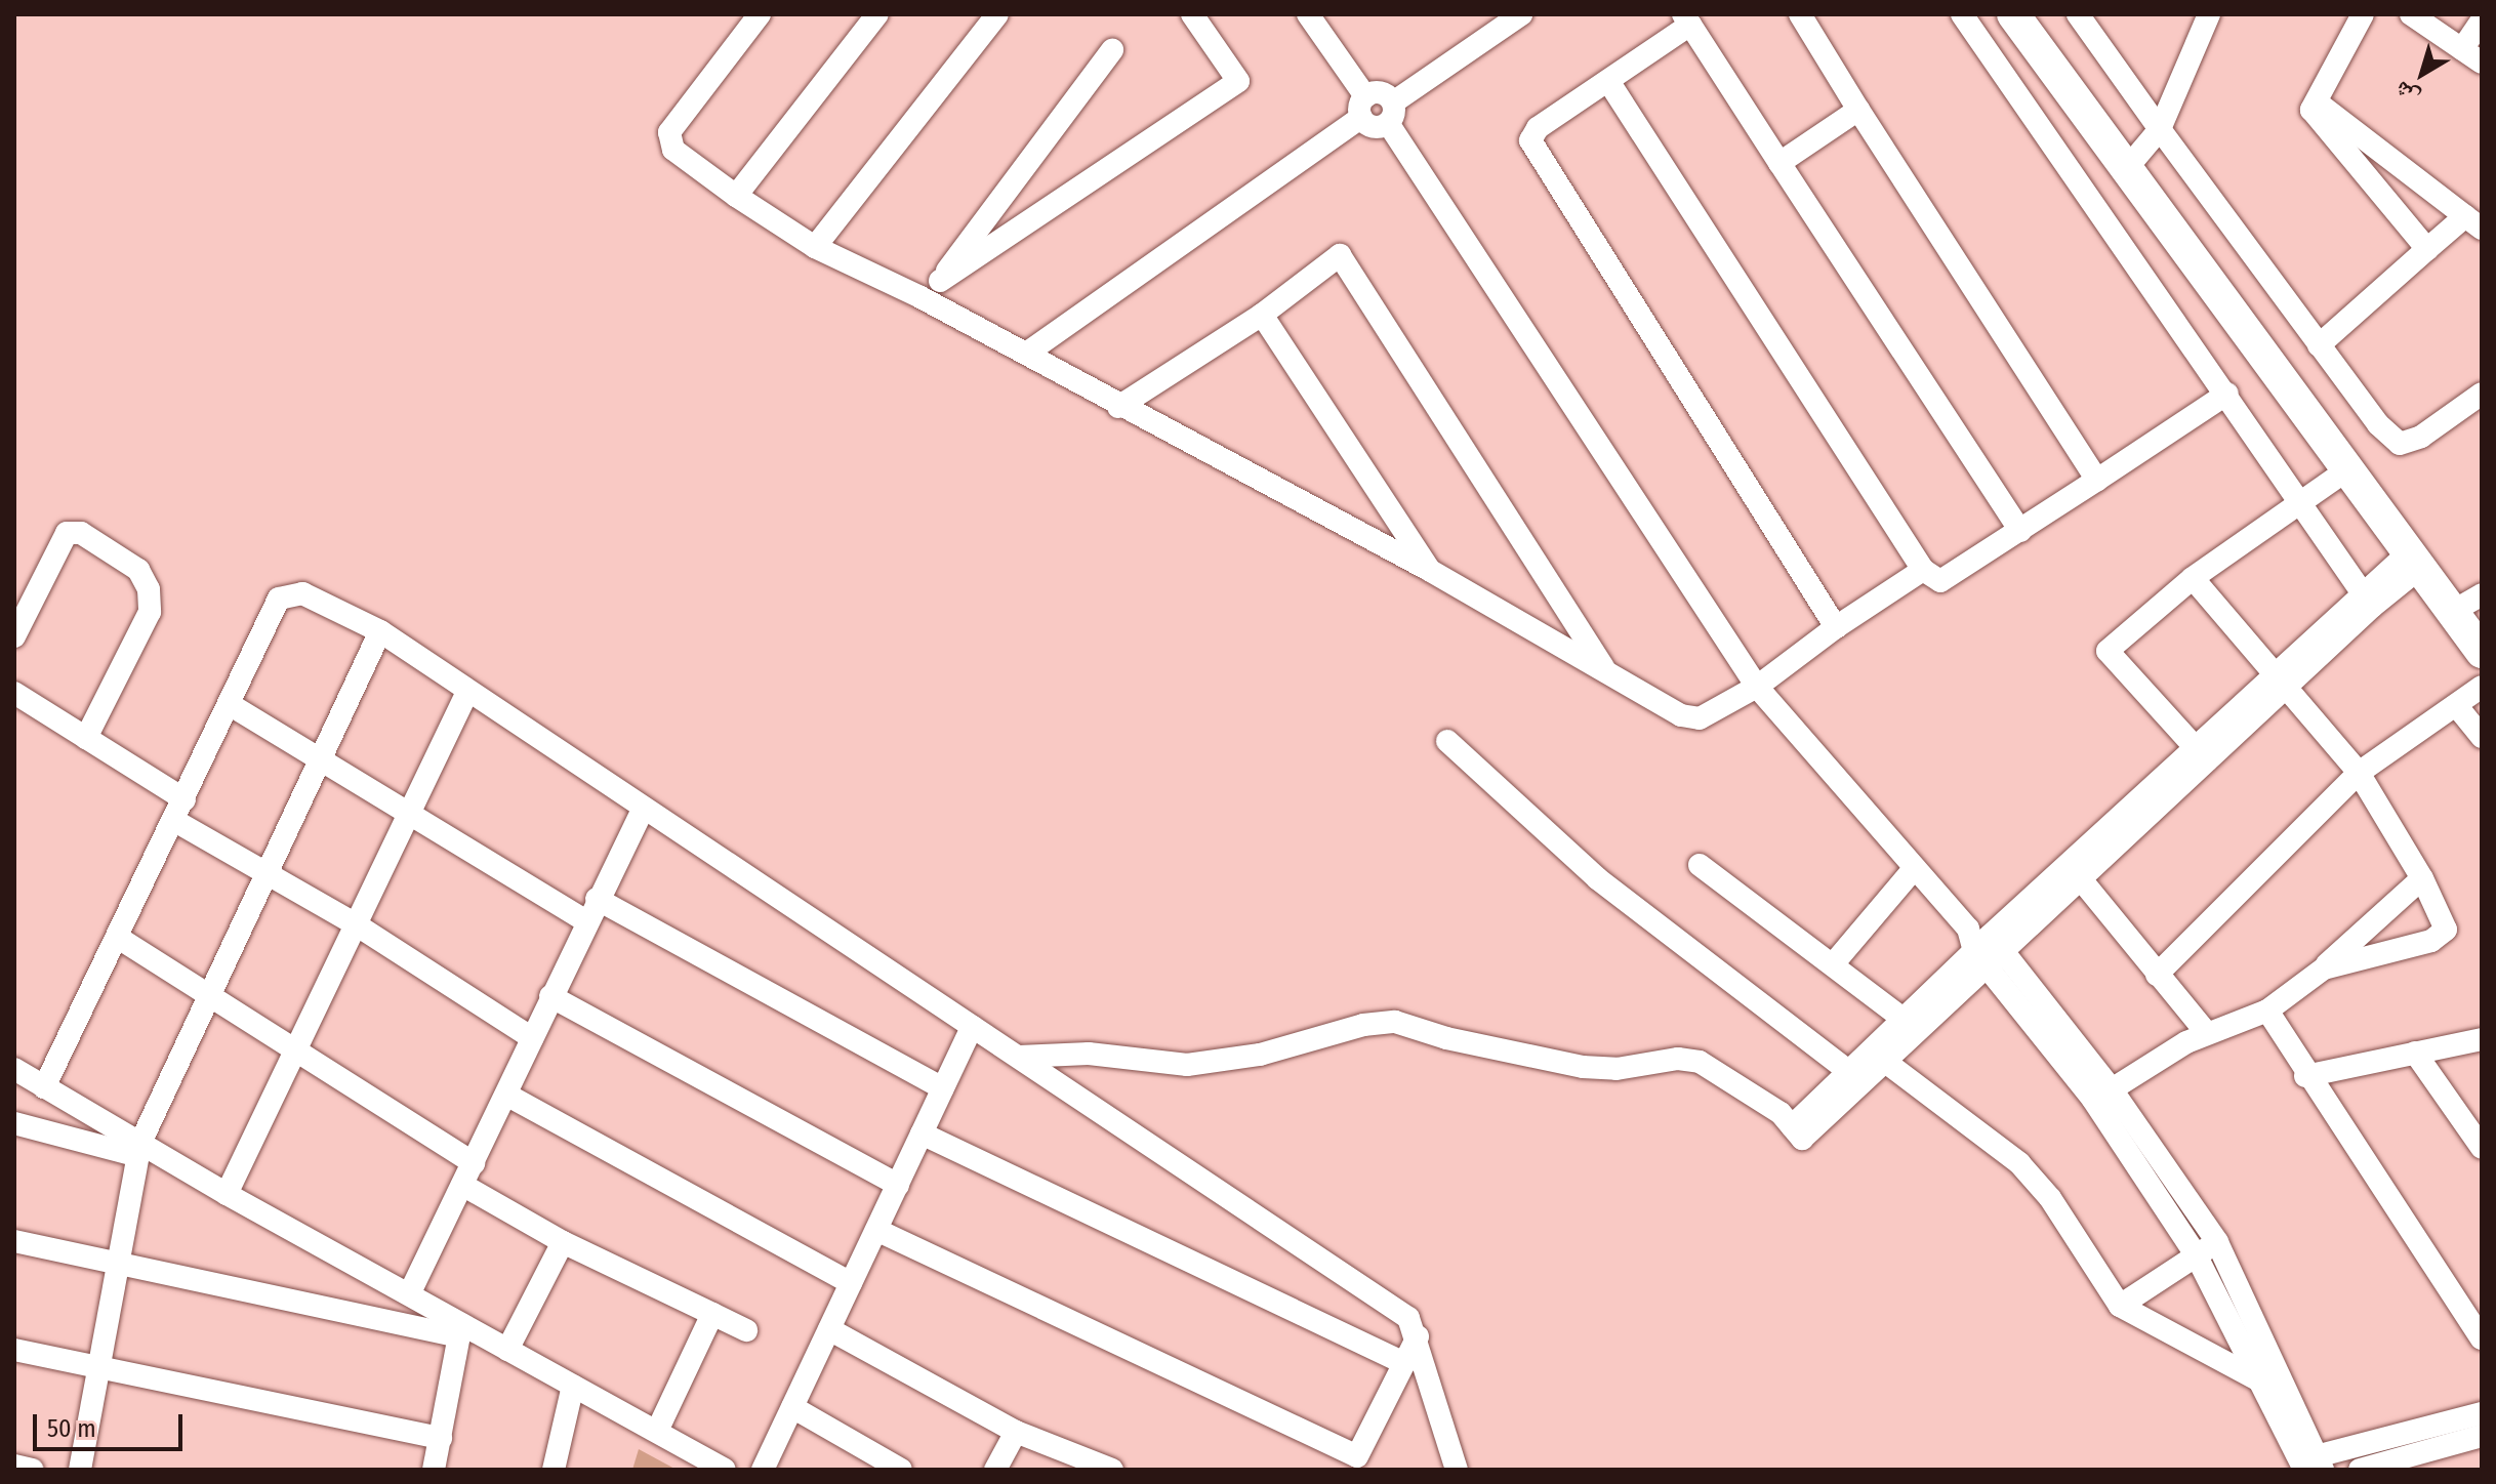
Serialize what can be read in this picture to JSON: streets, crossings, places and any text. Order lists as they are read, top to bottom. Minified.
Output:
{"scale_bar":"50 m","north":"bottom left"}
